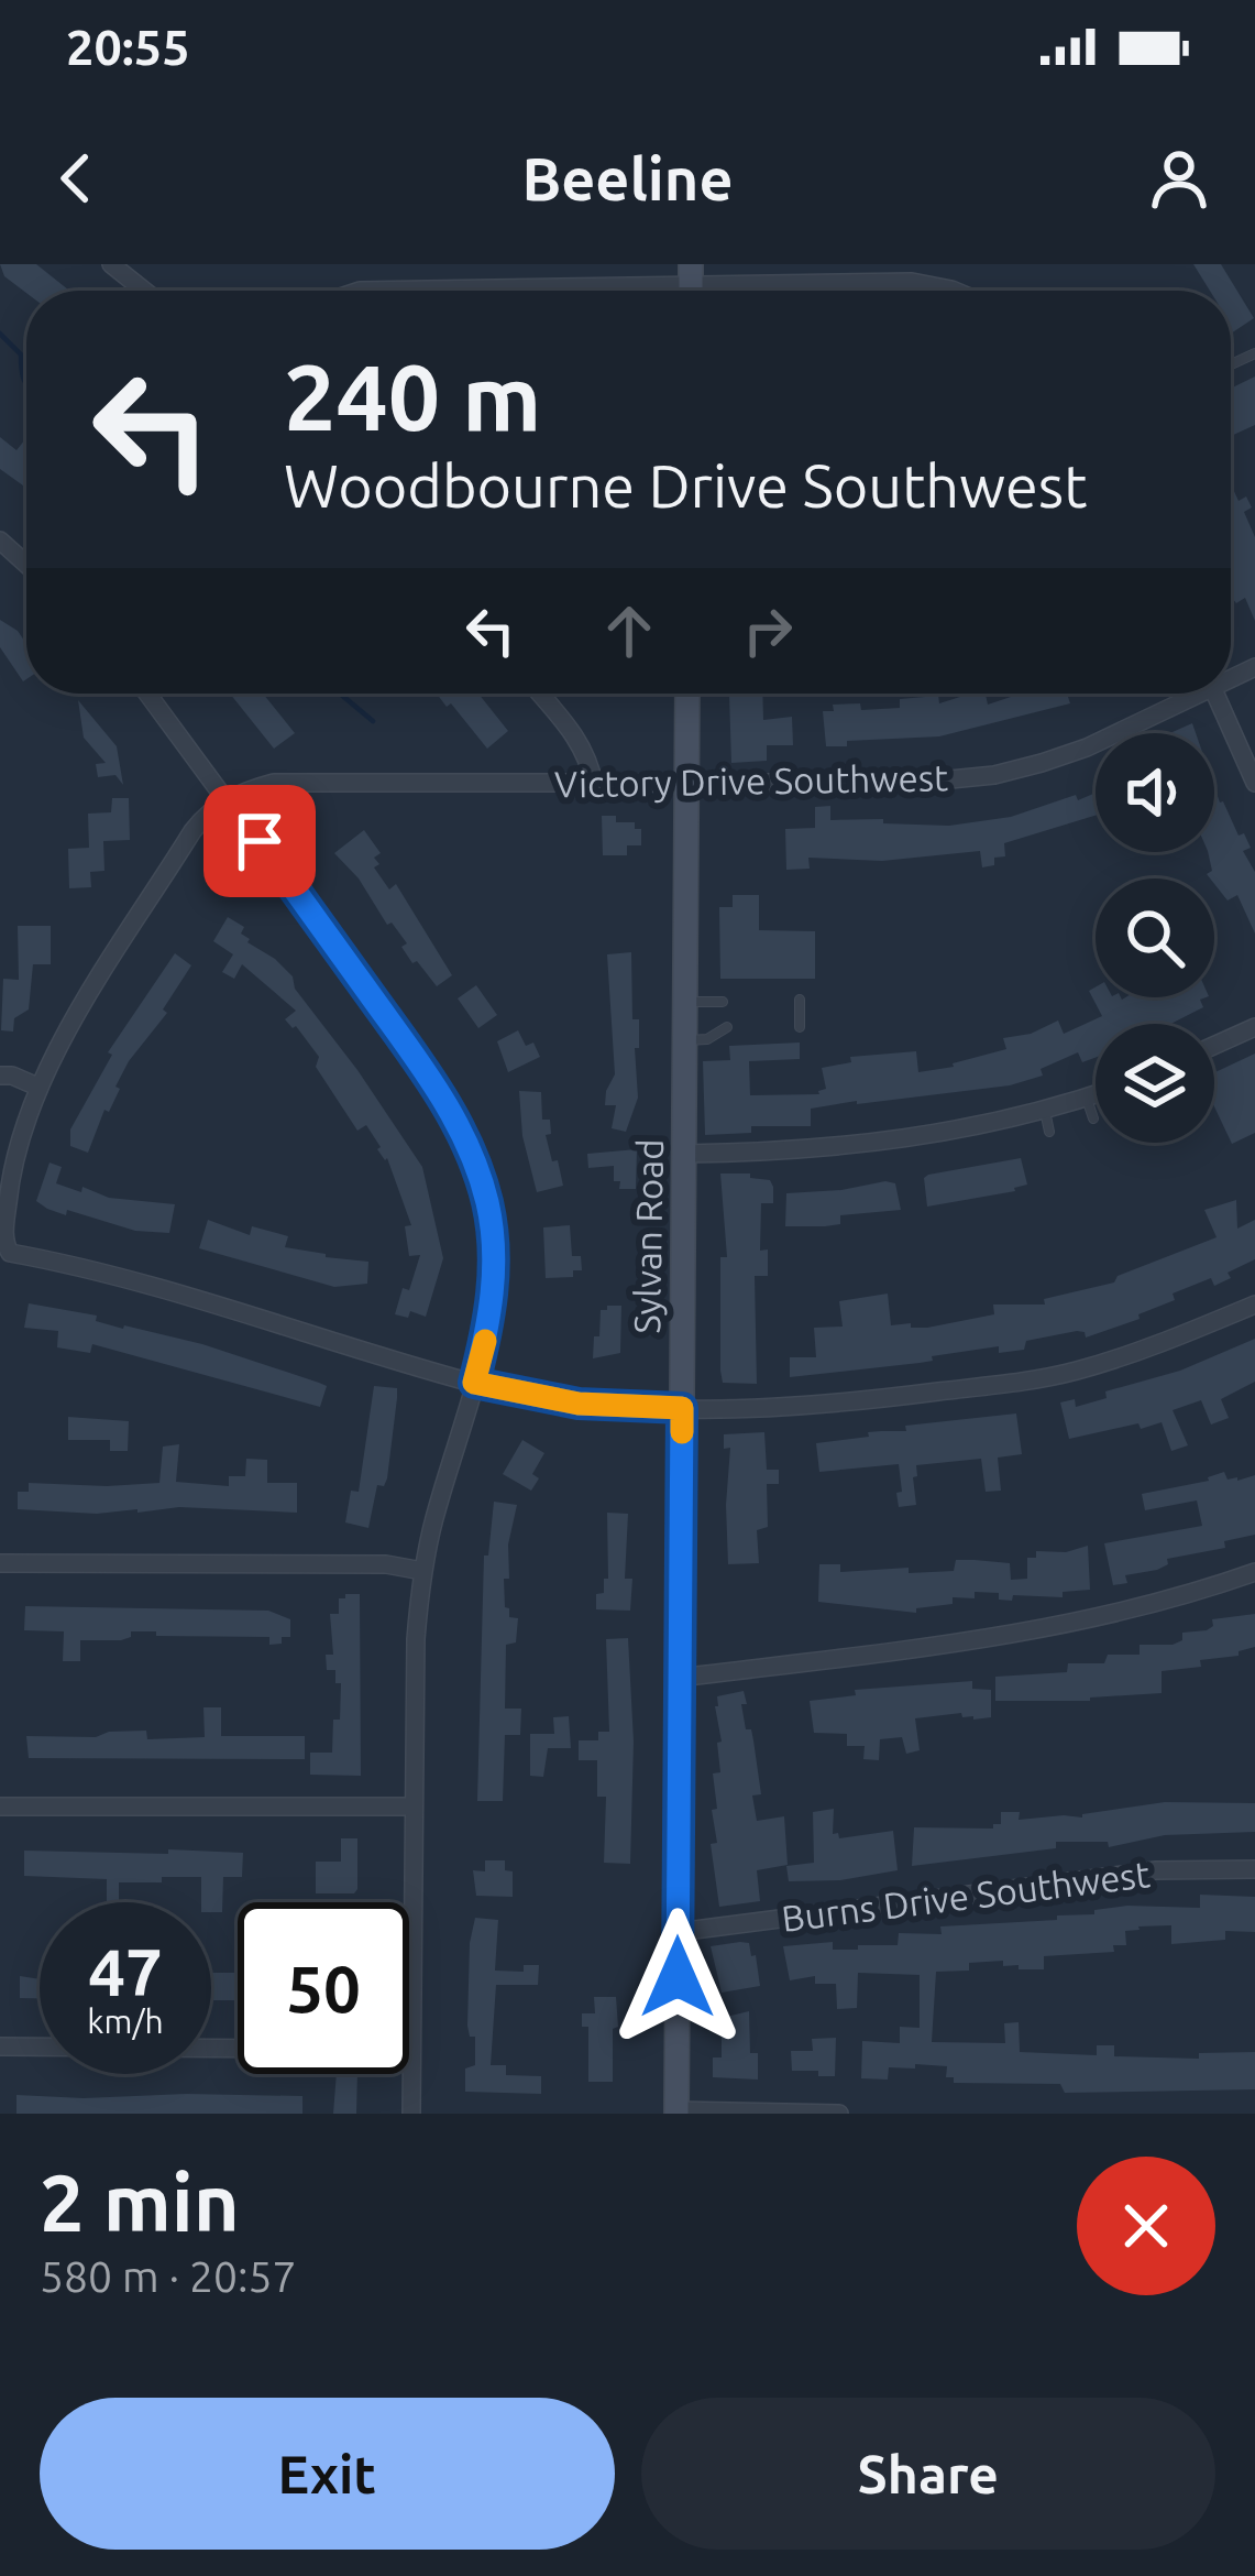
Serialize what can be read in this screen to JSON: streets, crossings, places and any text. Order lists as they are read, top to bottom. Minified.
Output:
{"streets":{"main road":["Sylvan Road"],"street":["Victory Drive Southwest","Burns Drive Southwest"]},"crossings":[["Victory Drive Southwest","Sylvan Road"],["Sylvan Road","Burns Drive Southwest"]],"page":{"status":"20:55","header":"Beeline","turn":["240 m","Woodbourne Drive Southwest"],"speed":"47 km/h","limit":"50","heading":["2 min","580 m · 20:57"],"buttons":["Exit","Share"]}}
